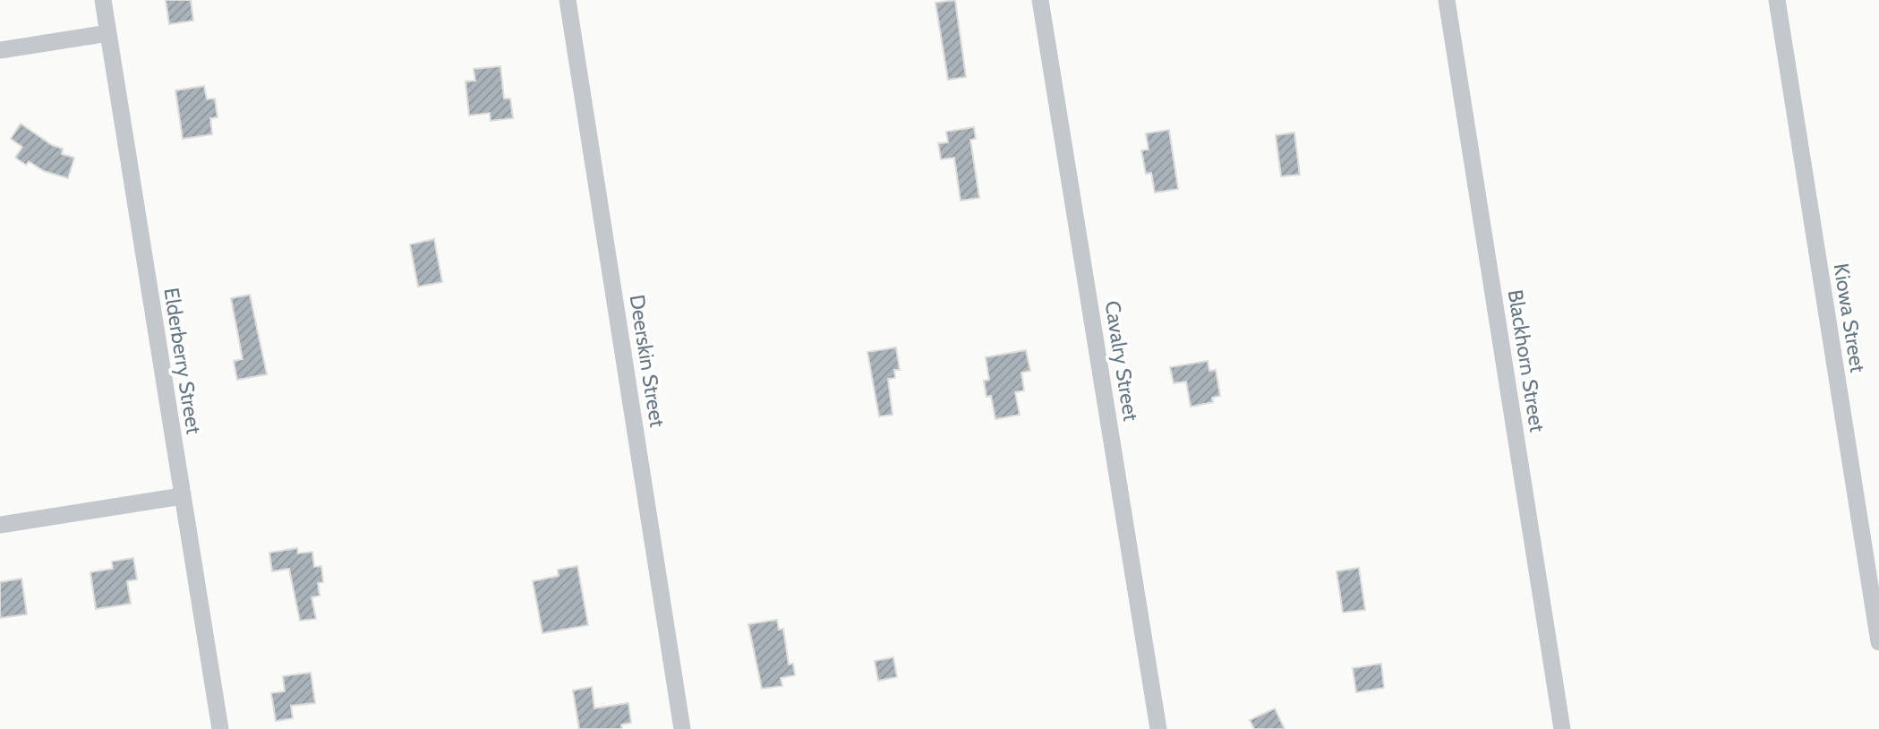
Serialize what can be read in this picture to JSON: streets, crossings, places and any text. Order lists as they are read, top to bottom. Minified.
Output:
{"streets":{"street":["Kiowa Street","Elderberry Street","Deerskin Street","Cavalry Street","Blackhorn Street"]}}
